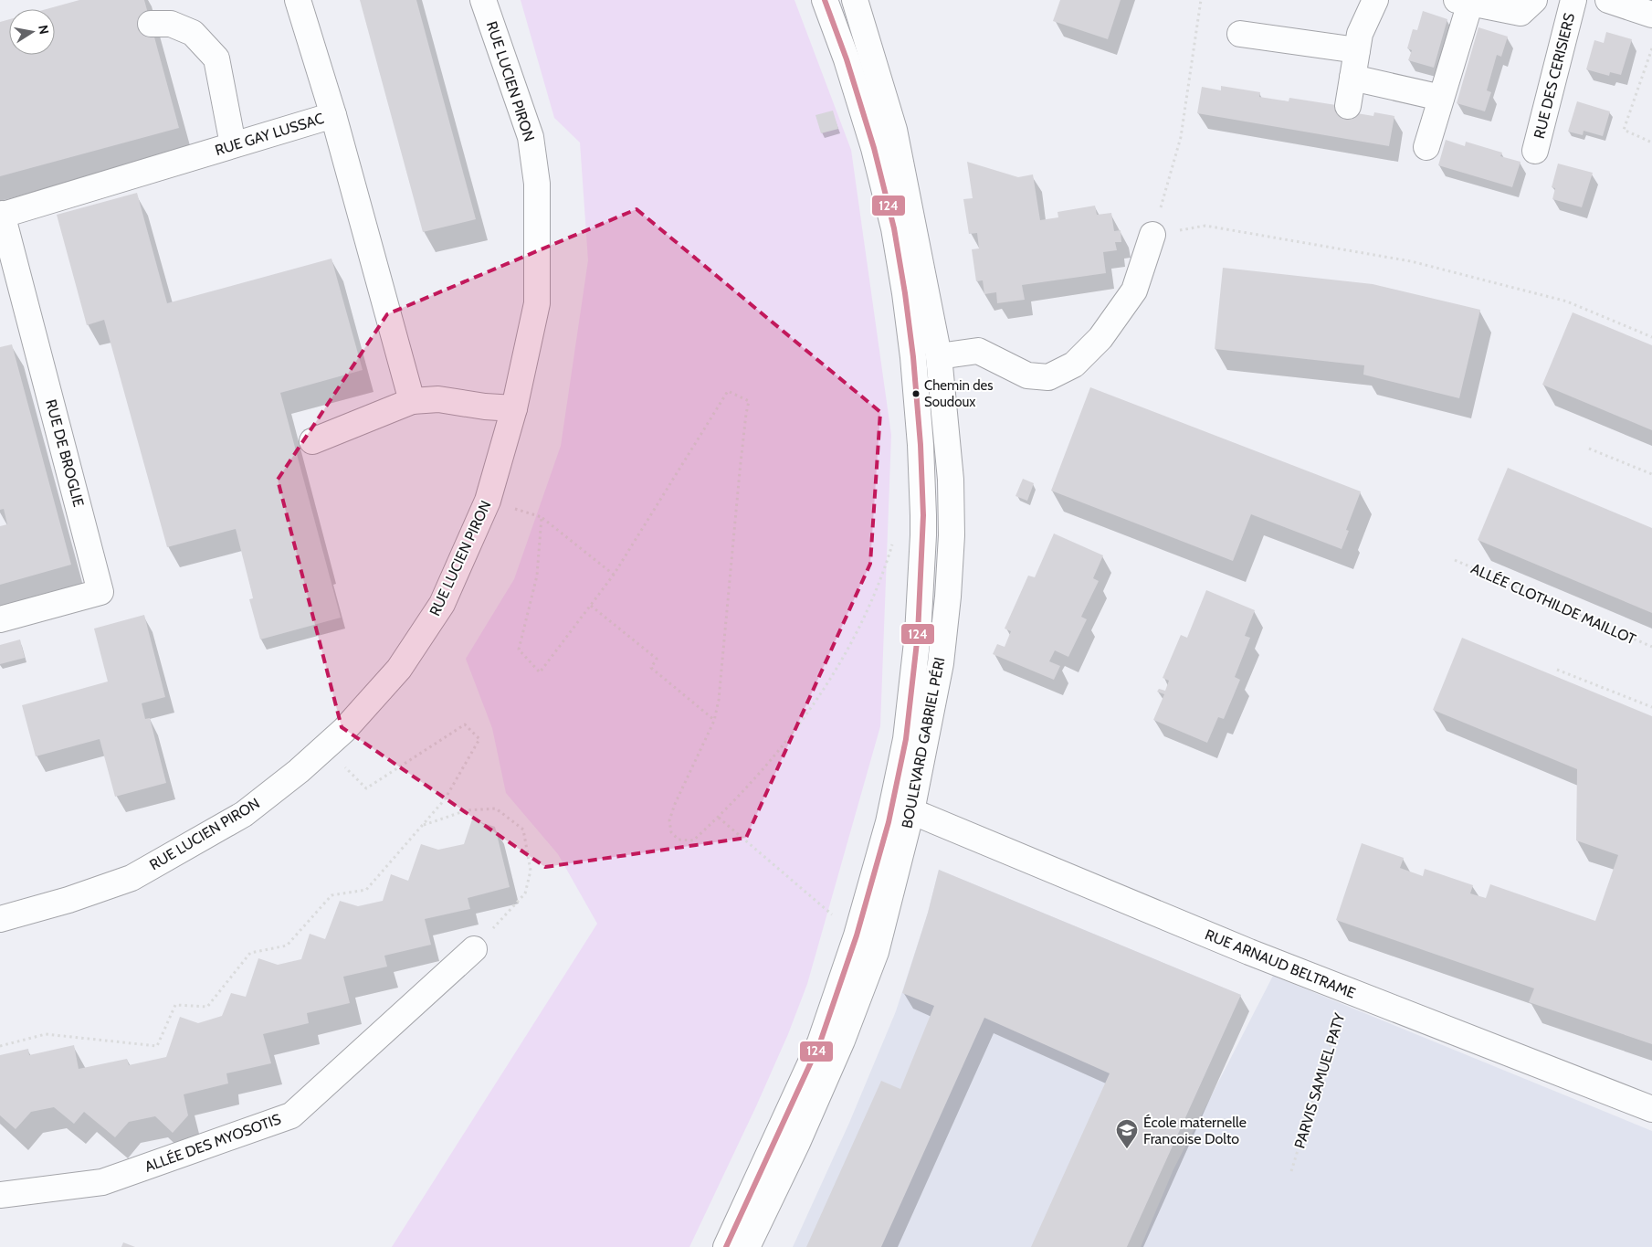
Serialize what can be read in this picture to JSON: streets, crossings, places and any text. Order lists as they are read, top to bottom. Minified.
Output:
{"streets":{"street":["RUE DES CERISIERS","RUE LUCIEN PIRON","RUE GAY LUSSAC","RUE DE BROGLIE","BOULEVARD GABRIEL PÉRI","RUE ARNAUD BELTRAME","ALLÉE DES MYOSOTIS"],"path":["ALLÉE CLOTHILDE MAILLOT","PARVIS SAMUEL PATY"]},"crossings":[["RUE GAY LUSSAC","RUE DE BROGLIE"],["BOULEVARD GABRIEL PÉRI","RUE ARNAUD BELTRAME"],["RUE ARNAUD BELTRAME","PARVIS SAMUEL PATY"]],"places":{"other":["Chemin des Soudoux"],"school or university":["École maternelle Francoise Dolto"]},"lines":["transit line 124"],"north":"right"}
